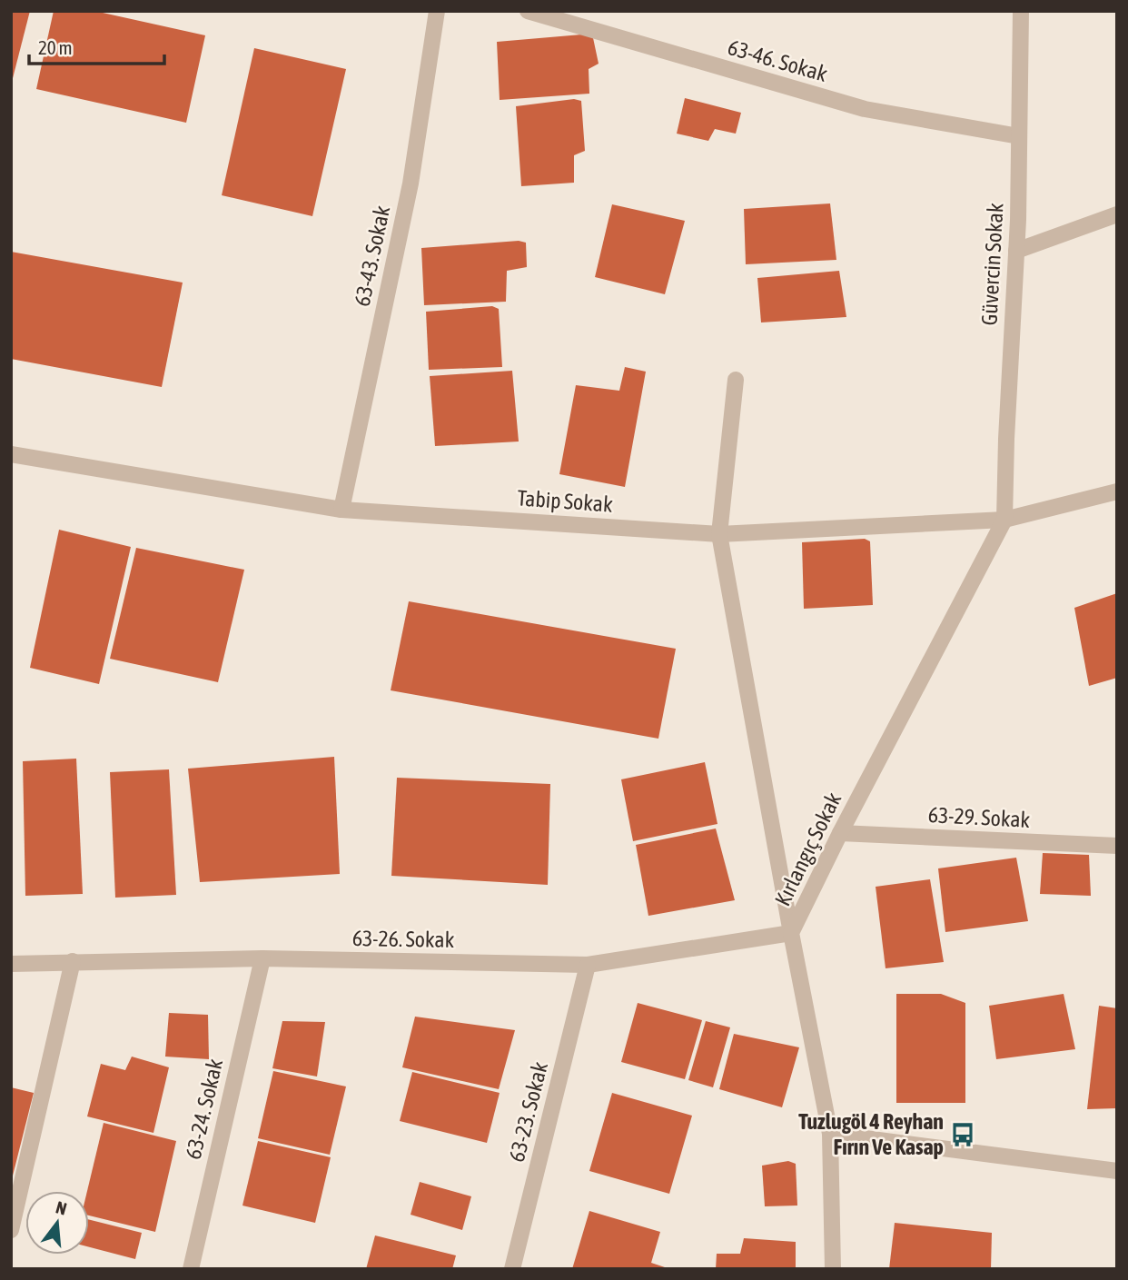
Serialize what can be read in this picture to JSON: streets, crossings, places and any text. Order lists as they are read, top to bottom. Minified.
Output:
{"streets":{"street":["63-46. Sokak","63-43. Sokak","Güvercin Sokak","Tabip Sokak","63-29. Sokak","Kırlangıç Sokak","63-26. Sokak","63-24. Sokak","63-23. Sokak"]},"crossings":[["63-46. Sokak","Güvercin Sokak"],["63-43. Sokak","Tabip Sokak"],["Güvercin Sokak","Tabip Sokak"],["Güvercin Sokak","Kırlangıç Sokak"],["Tabip Sokak","Kırlangıç Sokak"],["63-29. Sokak","Kırlangıç Sokak"],["Kırlangıç Sokak","63-26. Sokak"],["63-26. Sokak","63-24. Sokak"],["63-26. Sokak","63-23. Sokak"]],"places":{"bus stop":["Tuzlugöl 4 Reyhan Fırın Ve Kasap"]},"scale_bar":"20 m","north":"top"}
